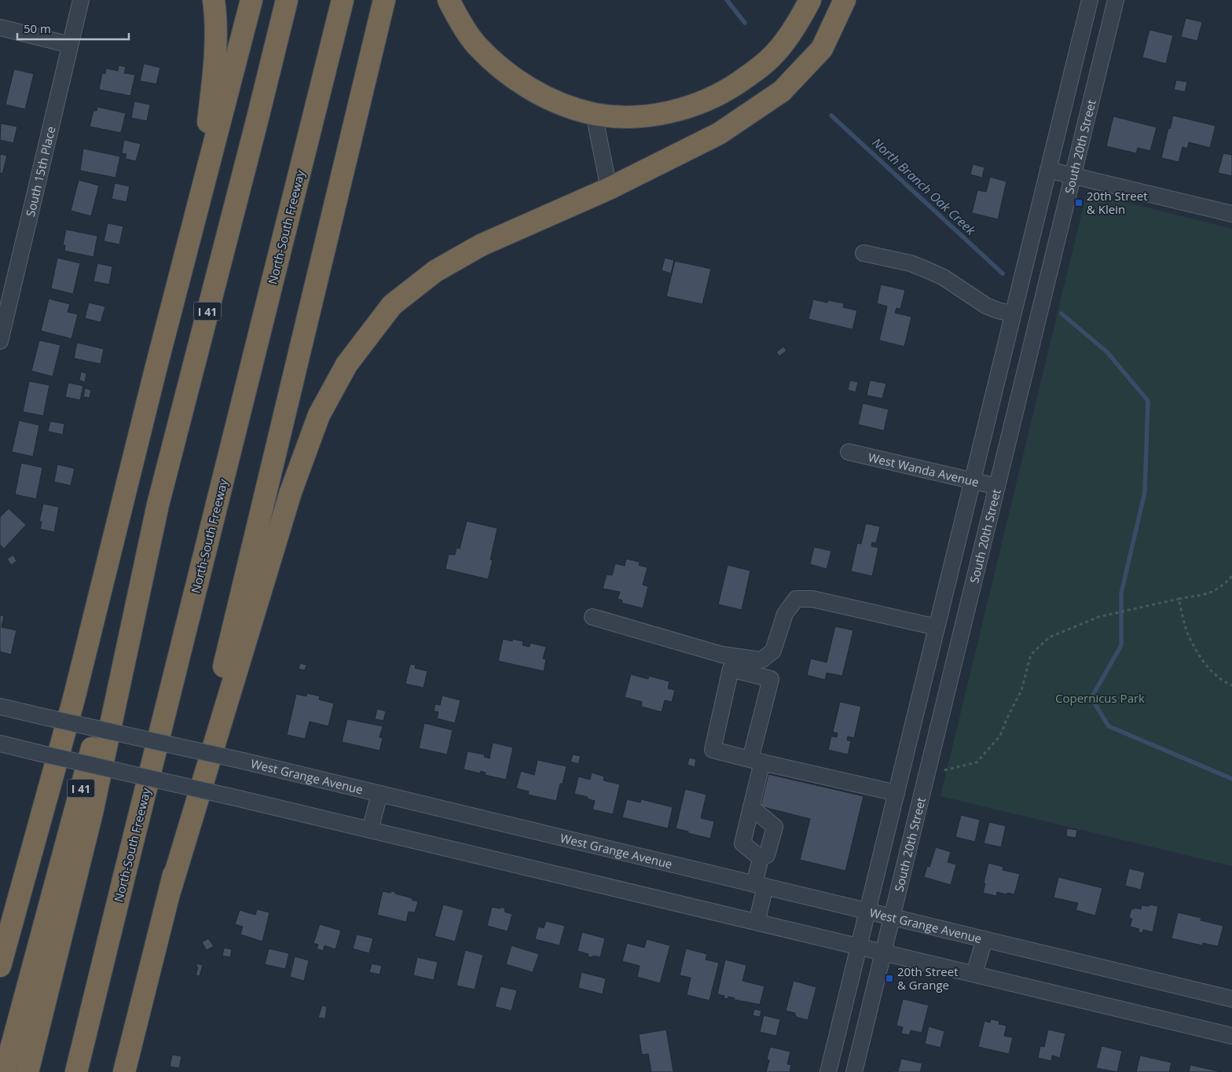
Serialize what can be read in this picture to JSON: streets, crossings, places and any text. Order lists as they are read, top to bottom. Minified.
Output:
{"streets":{"highway":["North-South Freeway","I 41"],"street":["South 20th Street","South 15th Place","West Wanda Avenue","West Grange Avenue"]},"crossings":[["South 20th Street","West Wanda Avenue"],["South 20th Street","West Grange Avenue"]],"water":["North Branch Oak Creek"],"parks":["Copernicus Park"],"places":{"transit":["20th Street & Klein","20th Street & Grange"]},"scale_bar":"50 m"}
